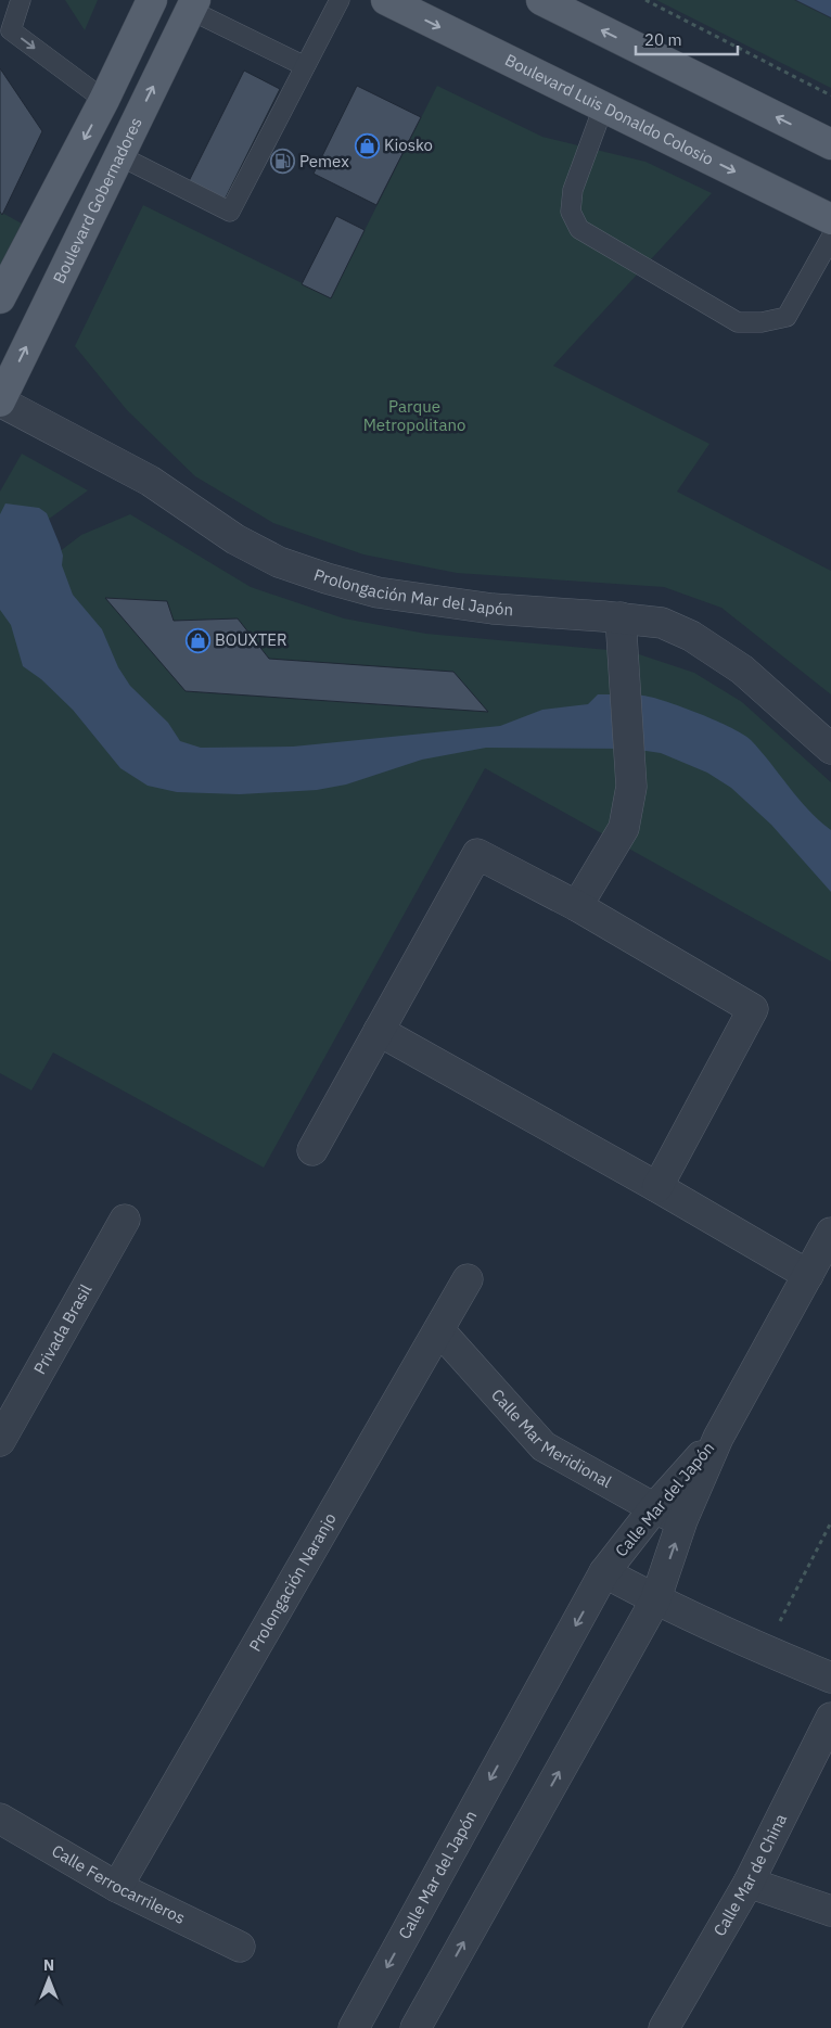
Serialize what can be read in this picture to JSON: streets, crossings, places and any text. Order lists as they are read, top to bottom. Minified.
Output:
{"streets":{"main road":["Boulevard Luis Donaldo Colosio","Boulevard Gobernadores"],"street":["Prolongación Mar del Japón","Privada Brasil","Calle Mar Meridional","Calle Mar del Japón","Prolongación Naranjo","Calle Mar de China","Calle Ferrocarrileros"]},"crossings":[["Boulevard Gobernadores","Prolongación Mar del Japón"],["Calle Mar Meridional","Calle Mar del Japón"],["Calle Mar Meridional","Prolongación Naranjo"],["Prolongación Naranjo","Calle Ferrocarrileros"]],"parks":["Parque Metropolitano"],"places":{"shop":["Kiosko","BOUXTER"],"fuel station":["Pemex"]},"scale_bar":"20 m","north":"top"}
